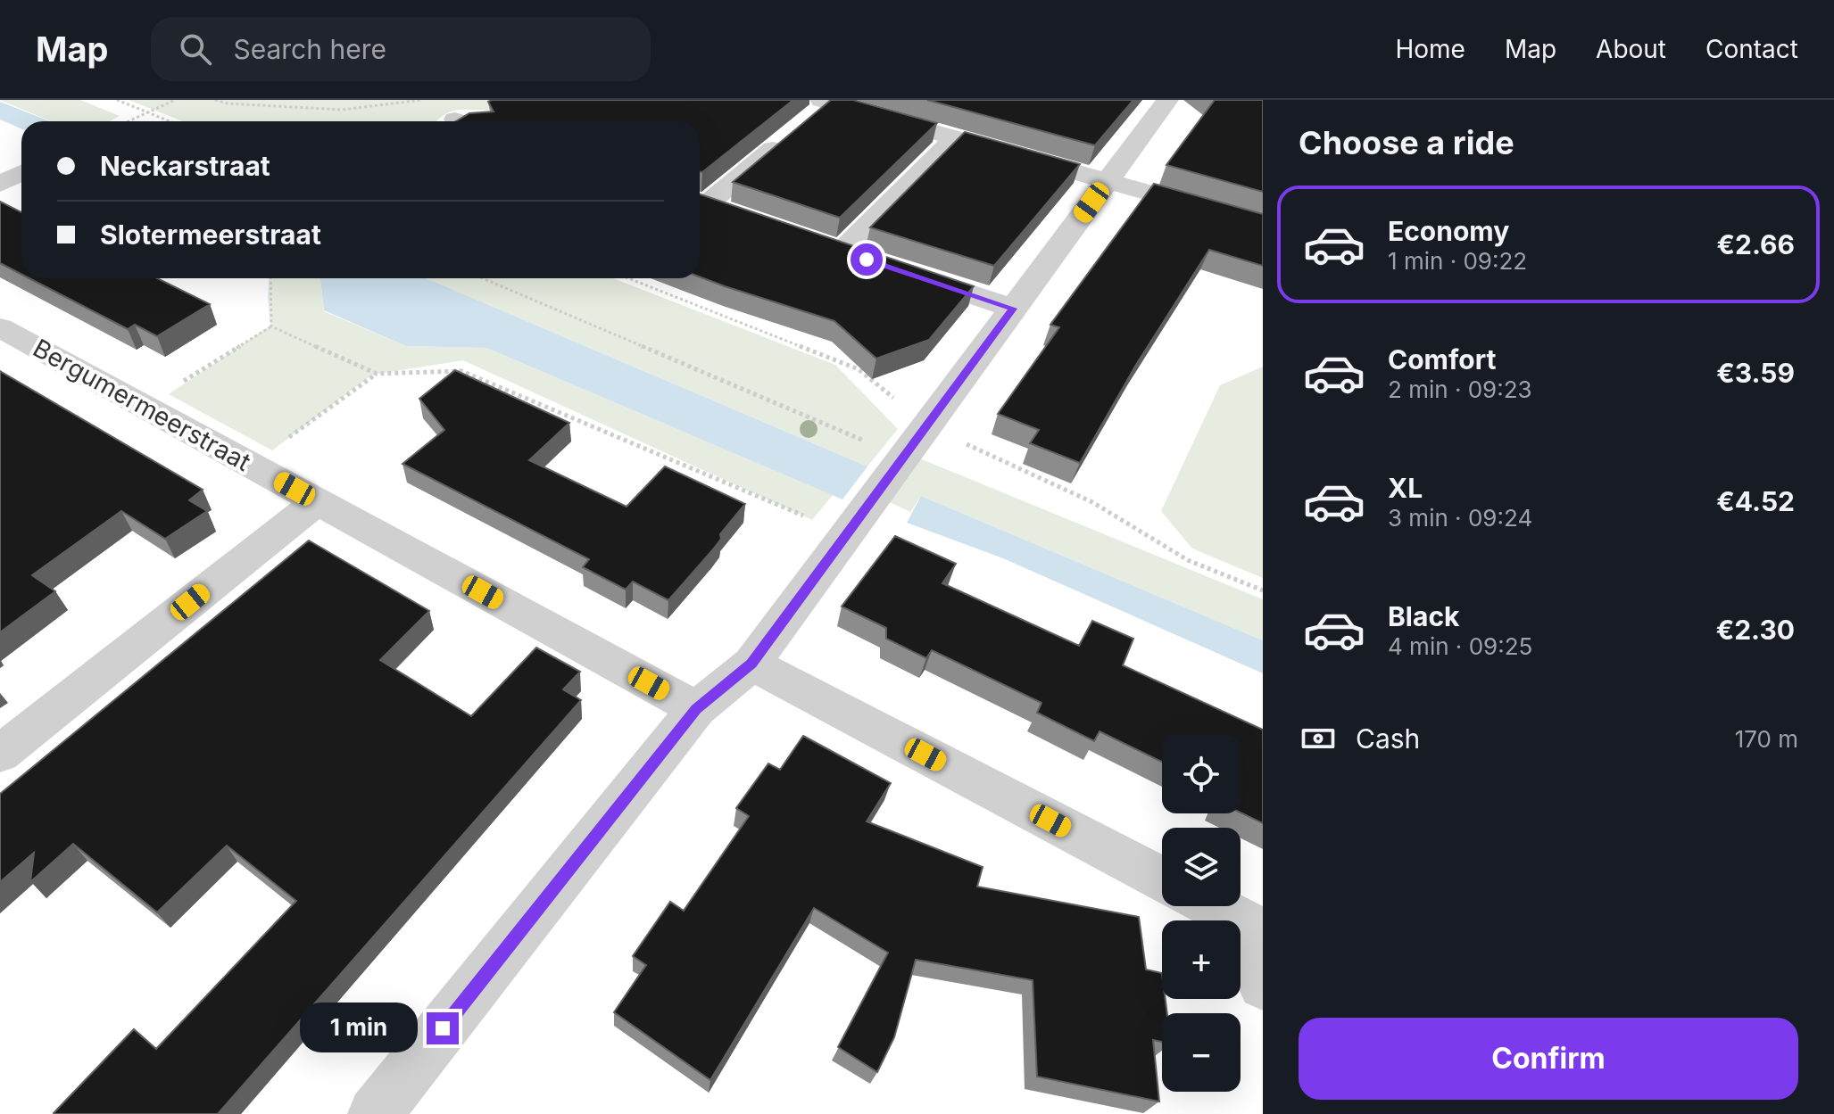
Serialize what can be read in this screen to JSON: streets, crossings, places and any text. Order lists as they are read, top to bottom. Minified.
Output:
{"streets":{"street":["Bergumermeerstraat"]},"page":{"header":"Map","search":"Search here","nav":["Home","Map","About","Contact"],"heading":"Choose a ride","banner":["Neckarstraat","Slotermeerstraat"],"list":[{"name":"Economy","note":"1 min · 09:22","value":"€2.66"},{"name":"Comfort","note":"2 min · 09:23","value":"€3.59"},{"name":"XL","note":"3 min · 09:24","value":"€4.52"},{"name":"Black","note":"4 min · 09:25","value":"€2.30"}],"pay":["Cash","170 m"],"map_buttons":["+","−"],"bubble":"1 min","buttons":"Confirm"}}
